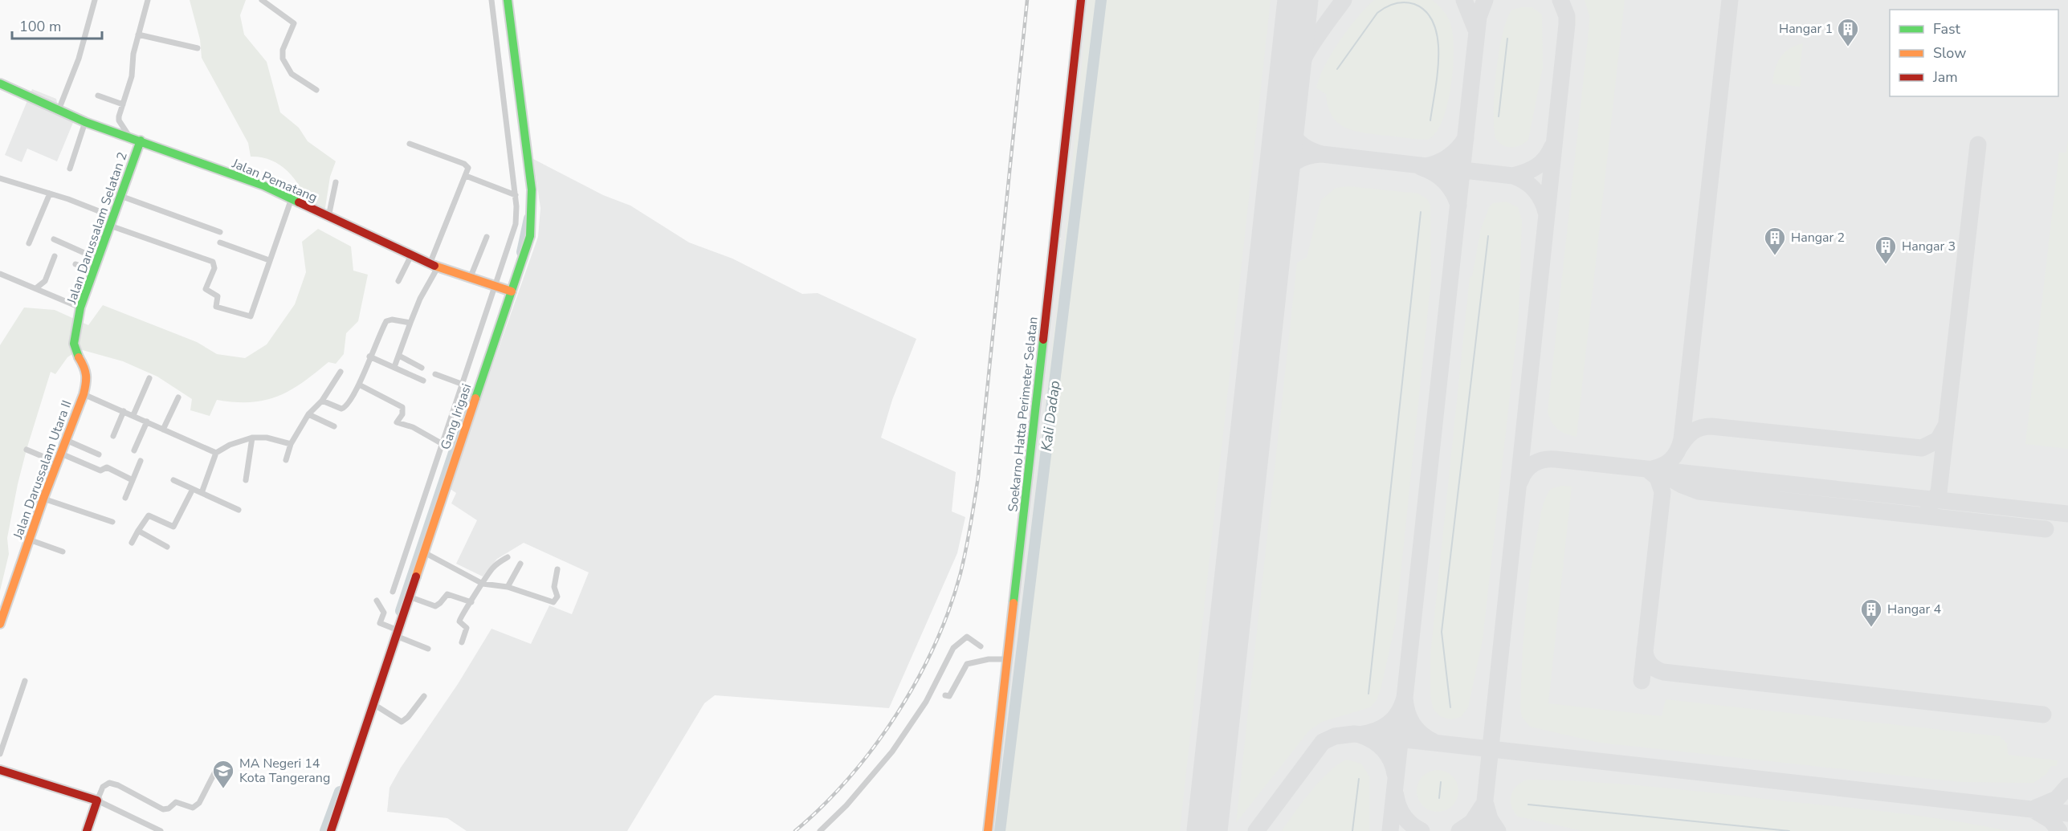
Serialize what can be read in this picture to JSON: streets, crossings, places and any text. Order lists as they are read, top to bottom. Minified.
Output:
{"streets":{"street":["Jalan Pematang","Jalan Darussalam Selatan 2","Soekarno Hatta Perimeter Selatan","Gang Irigasi","Jalan Darussalam Utara II"]},"crossings":[["Jalan Pematang","Jalan Darussalam Selatan 2"],["Jalan Pematang","Gang Irigasi"],["Jalan Darussalam Selatan 2","Jalan Darussalam Utara II"]],"water":["Kali Dadap"],"places":{"building":["Hangar 1","Hangar 2","Hangar 3","Hangar 4"],"school or university":["MA Negeri 14 Kota Tangerang"]},"legend":["Fast","Slow","Jam"],"scale_bar":"100 m"}
